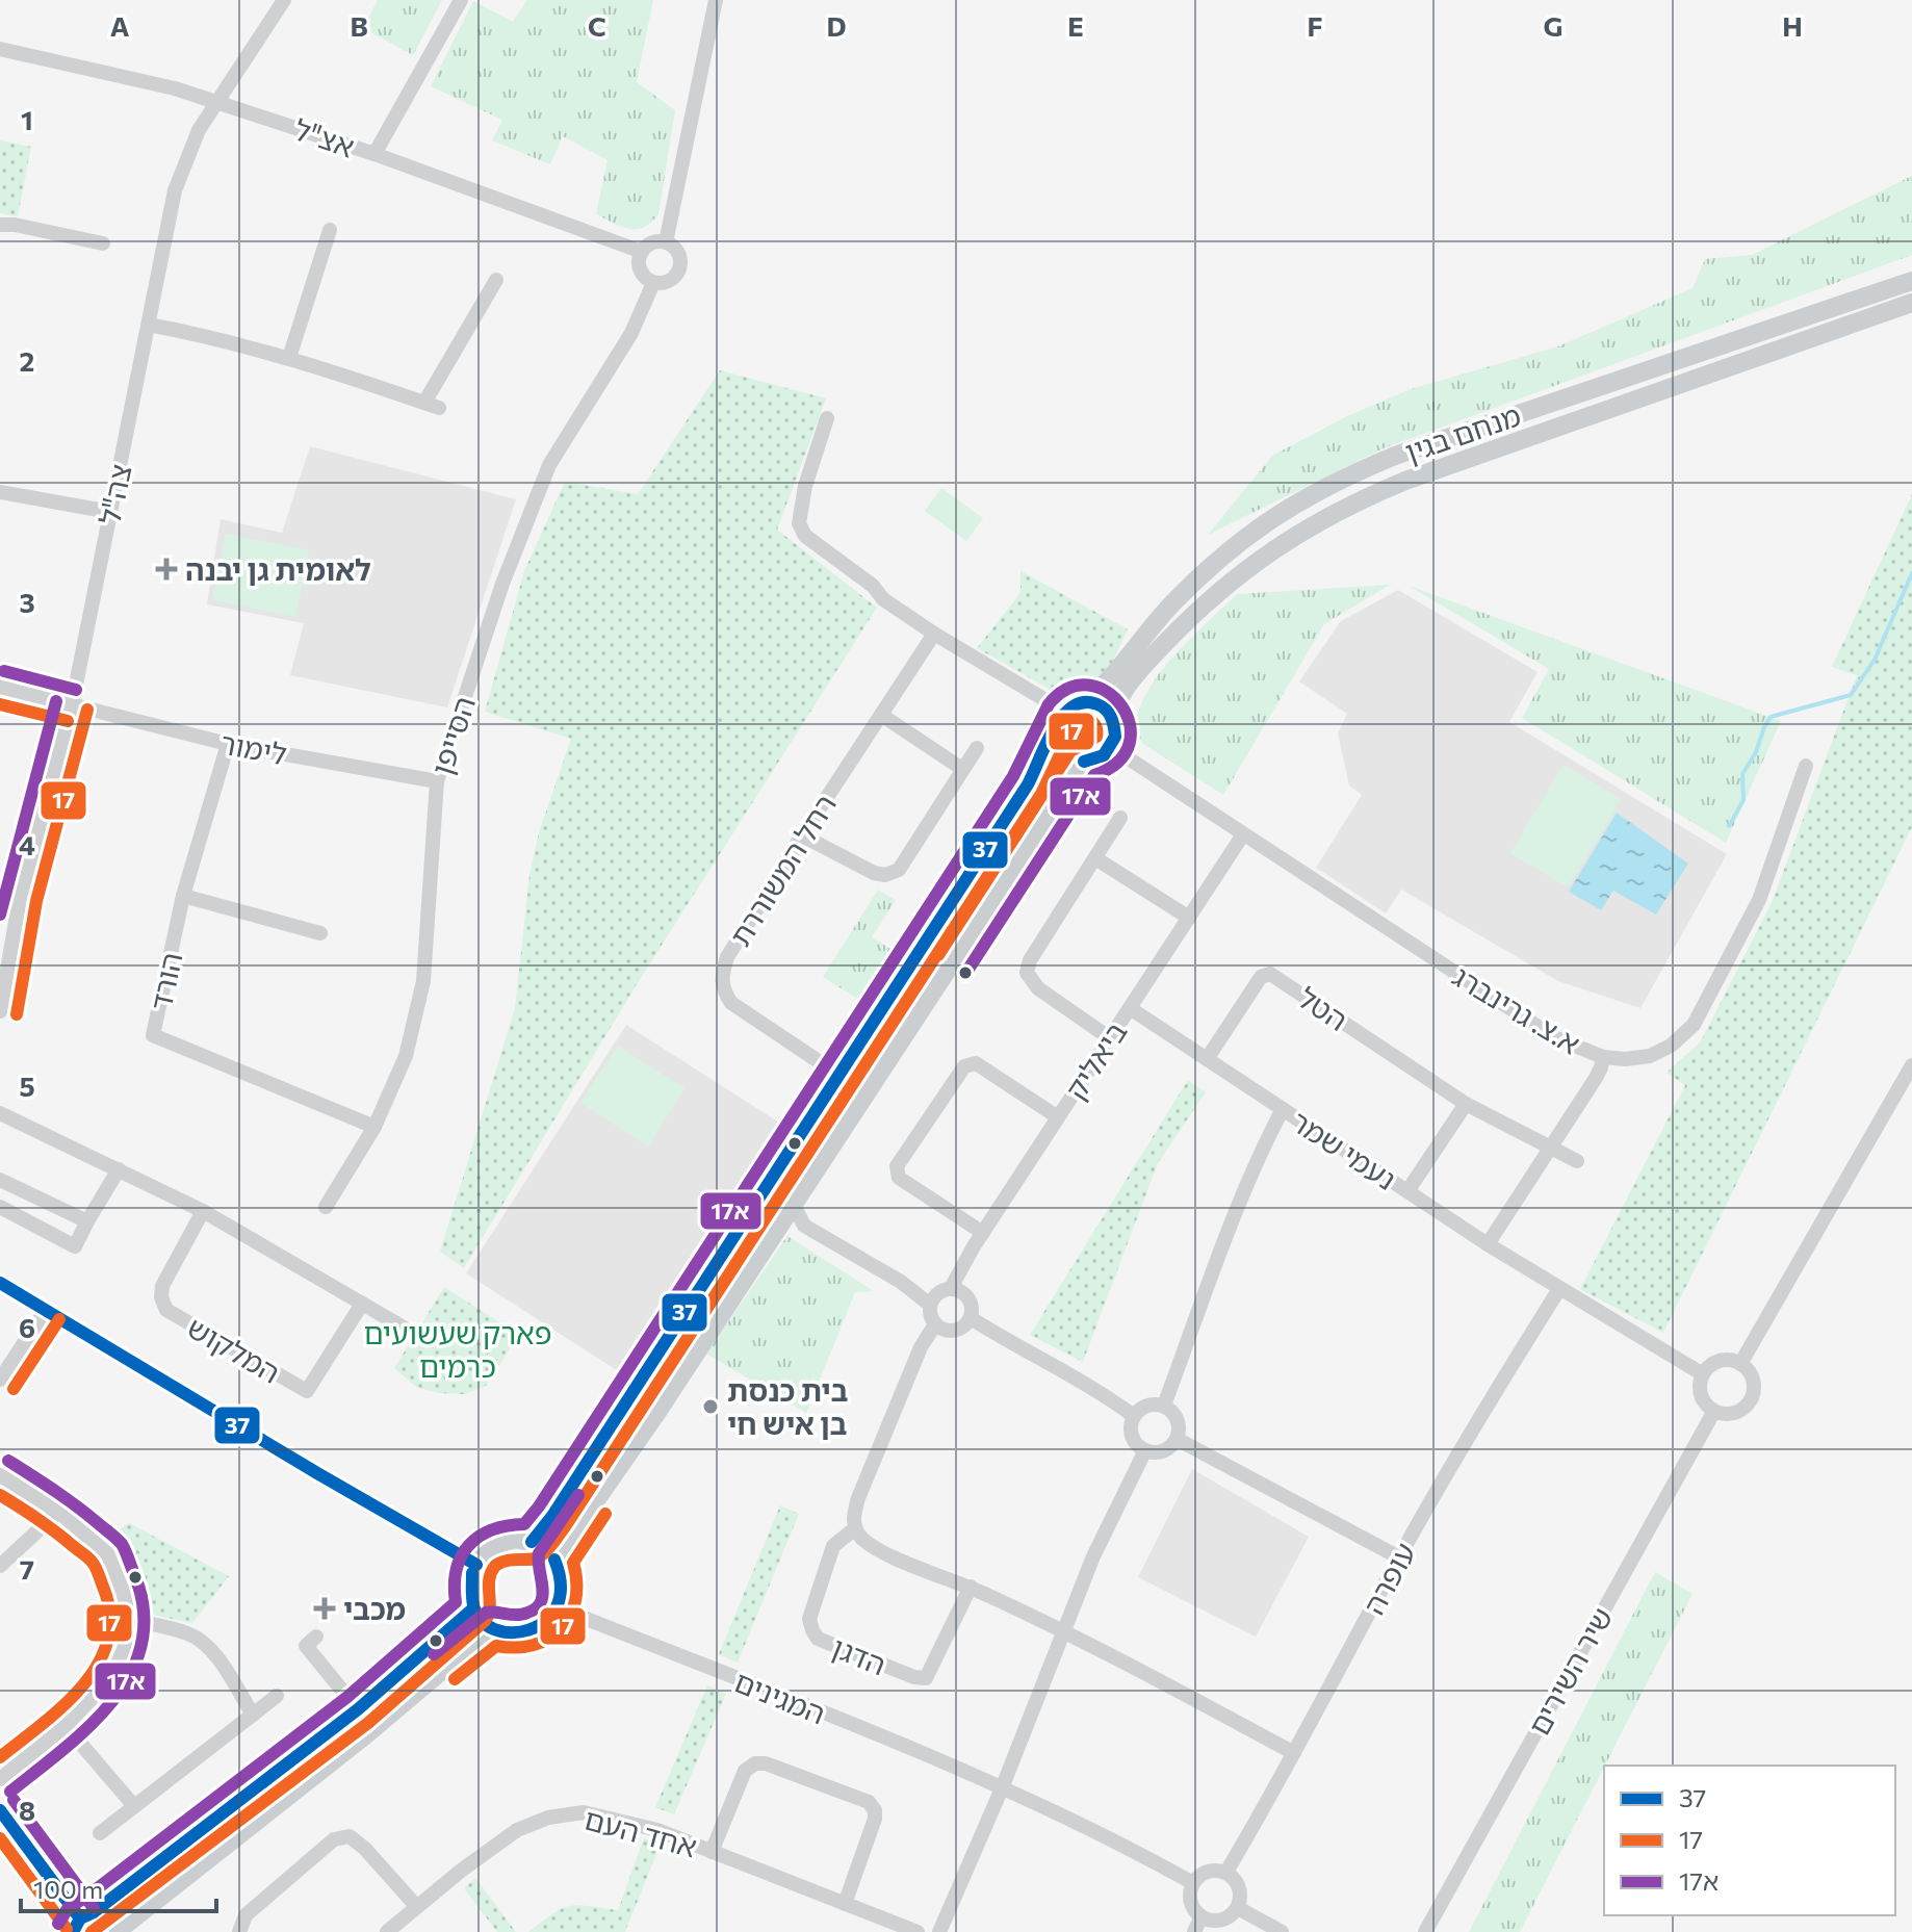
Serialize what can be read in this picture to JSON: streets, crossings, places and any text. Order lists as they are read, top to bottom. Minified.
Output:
{"streets":{"main road":["מנחם בגין"],"street":["אצ\"ל","צה\"ל","הסייפן","לימור","רחל המשוררת","הורד","הטל","א.צ. גרינברג","ביאליק","נעמי שמר","המלקוש","עופרה","הדגן","שיר השירים","המגינים","אחד העם"]},"crossings":[["אצ\"ל","צה\"ל"],["אצ\"ל","הסייפן"],["מנחם בגין","א.צ. גרינברג"],["צה\"ל","לימור"],["הסייפן","לימור"],["הסייפן","הורד"],["לימור","הורד"],["הטל","נעמי שמר"],["א.צ. גרינברג","ביאליק"],["ביאליק","נעמי שמר"],["נעמי שמר","עופרה"],["נעמי שמר","שיר השירים"],["עופרה","המגינים"]],"parks":["פארק שעשועים כרמים"],"places":{"health":["לאומית גן יבנה","מכבי"],"other":["בית כנסת בן איש חי"]},"lines":["transit line 17א","transit line 37","transit line 17"],"legend":["37","17","17א"],"scale_bar":"100 m","grid":{"columns":["A","B","C","D","E","F","G","H"],"rows":["1","2","3","4","5","6","7","8"]}}
